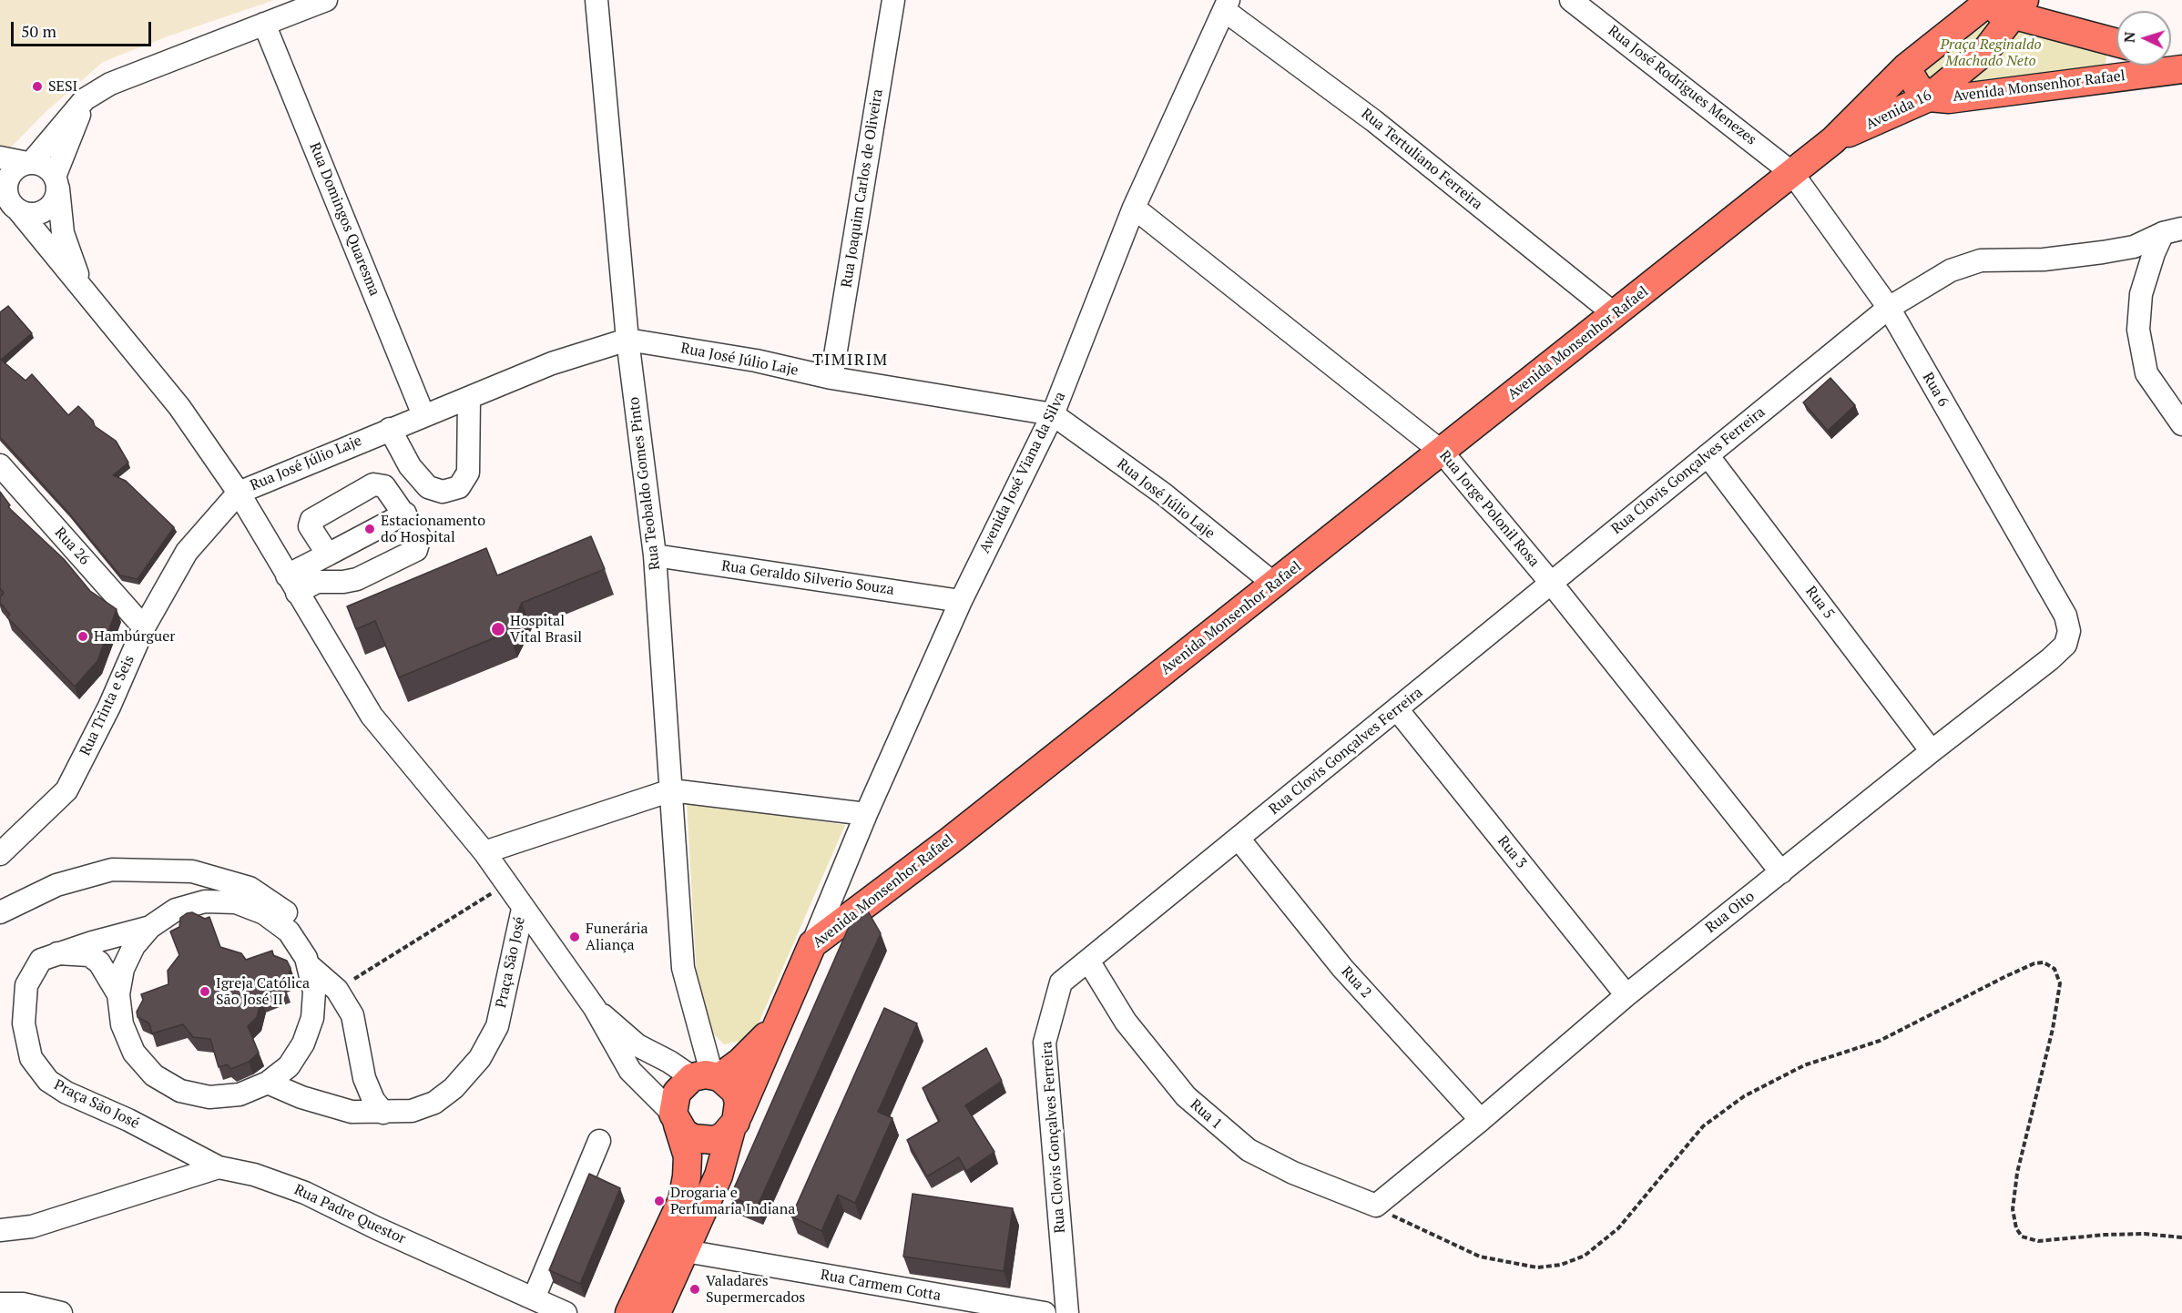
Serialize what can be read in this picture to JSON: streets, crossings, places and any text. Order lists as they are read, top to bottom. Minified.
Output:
{"streets":{"main road":["Avenida Monsenhor Rafael","Avenida 16"],"street":["Rua José Rodrigues Menezes","Rua Tertuliano Ferreira","Rua Joaquim Carlos de Oliveira","Rua Domingos Quaresma","Rua José Júlio Laje","Rua 6","Rua Clovis Gonçalves Ferreira","Avenida José Viana da Silva","Rua Teobaldo Gomes Pinto","Rua Jorge Polonil Rosa","Rua 26","Rua Geraldo Silverio Souza","Rua 5","Rua Trinta e Seis","Rua 3","Rua Oito","Praça São José","Rua 2","Rua 1","Rua Padre Questor","Rua Carmem Cotta"]},"crossings":[["Rua José Rodrigues Menezes","Avenida Monsenhor Rafael"],["Rua José Rodrigues Menezes","Avenida 16"],["Rua José Rodrigues Menezes","Rua 6"],["Avenida Monsenhor Rafael","Avenida 16"],["Avenida Monsenhor Rafael","Rua Tertuliano Ferreira"],["Avenida Monsenhor Rafael","Rua José Júlio Laje"],["Avenida Monsenhor Rafael","Rua 6"],["Avenida Monsenhor Rafael","Avenida José Viana da Silva"],["Avenida Monsenhor Rafael","Rua Teobaldo Gomes Pinto"],["Avenida Monsenhor Rafael","Rua Jorge Polonil Rosa"],["Avenida Monsenhor Rafael","Rua Carmem Cotta"],["Avenida 16","Rua 6"],["Rua Tertuliano Ferreira","Avenida José Viana da Silva"],["Rua Joaquim Carlos de Oliveira","Rua José Júlio Laje"],["Rua Domingos Quaresma","Rua José Júlio Laje"],["Rua José Júlio Laje","Avenida José Viana da Silva"],["Rua José Júlio Laje","Rua Teobaldo Gomes Pinto"],["Rua José Júlio Laje","Rua Trinta e Seis"],["Rua 6","Rua Clovis Gonçalves Ferreira"],["Rua 6","Rua Oito"],["Rua Clovis Gonçalves Ferreira","Rua Jorge Polonil Rosa"],["Rua Clovis Gonçalves Ferreira","Rua 5"],["Rua Clovis Gonçalves Ferreira","Rua 3"],["Rua Clovis Gonçalves Ferreira","Rua 2"],["Rua Clovis Gonçalves Ferreira","Rua 1"],["Avenida José Viana da Silva","Rua Jorge Polonil Rosa"],["Avenida José Viana da Silva","Rua Geraldo Silverio Souza"],["Rua Teobaldo Gomes Pinto","Rua Geraldo Silverio Souza"],["Rua Jorge Polonil Rosa","Rua Oito"],["Rua 26","Rua Trinta e Seis"],["Rua 5","Rua Oito"],["Rua 3","Rua Oito"],["Rua Oito","Rua 2"],["Rua Oito","Rua 1"],["Praça São José","Rua Padre Questor"]],"districts":["TIMIRIM"],"parks":["Praça Reginaldo Machado Neto"],"places":["SESI","Estacionamento do Hospital","Hospital Vital Brasil","Hambúrguer","Funerária Aliança","Igreja Católica São José II","Drogaria e Perfumaria Indiana","Valadares Supermercados"],"scale_bar":"50 m","north":"left"}
